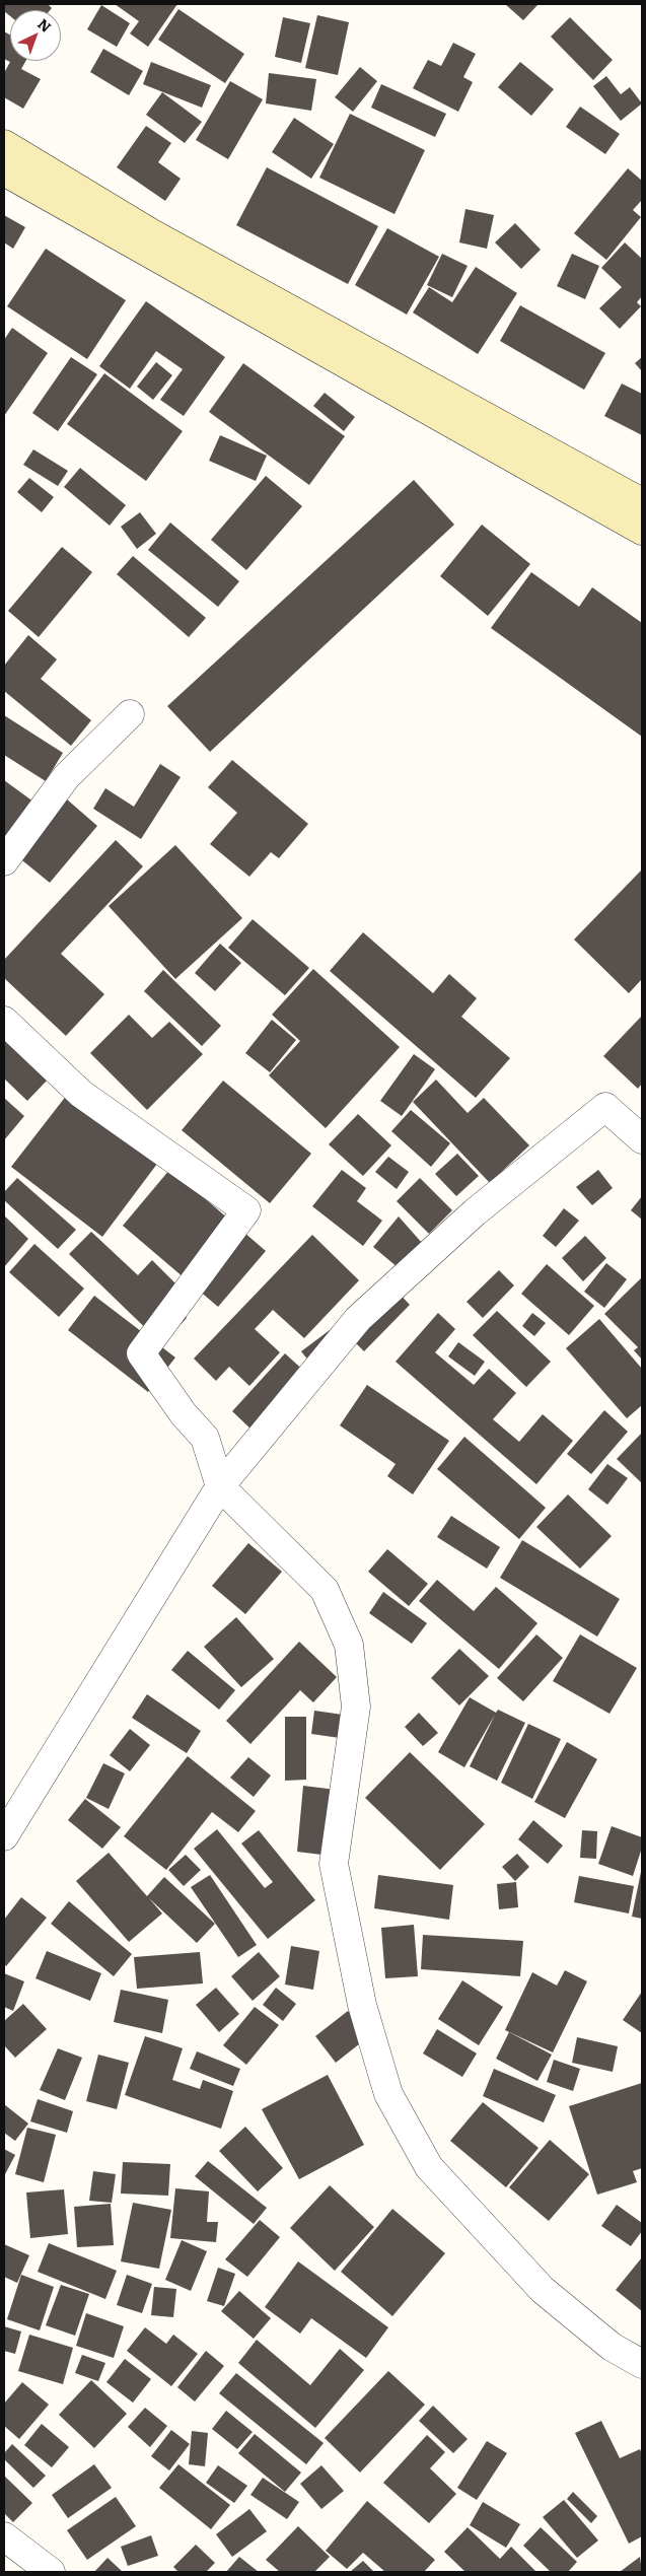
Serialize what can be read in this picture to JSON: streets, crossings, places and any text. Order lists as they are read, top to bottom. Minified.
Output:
{"north":"top right"}
